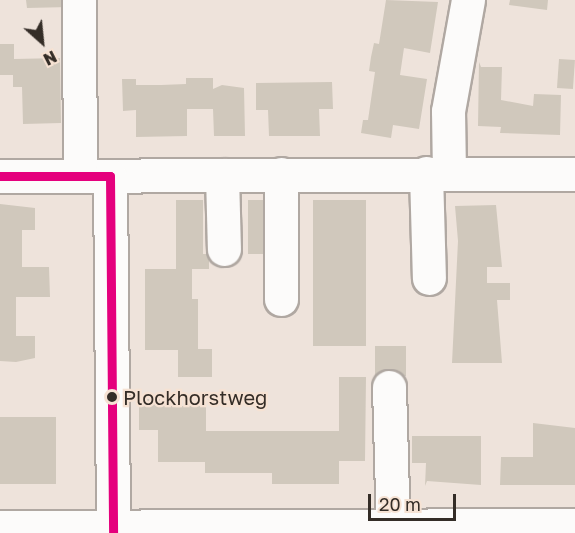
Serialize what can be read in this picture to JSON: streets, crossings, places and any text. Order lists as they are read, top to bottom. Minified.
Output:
{"places":["Plockhorstweg"],"scale_bar":"20 m","north":"bottom right"}
